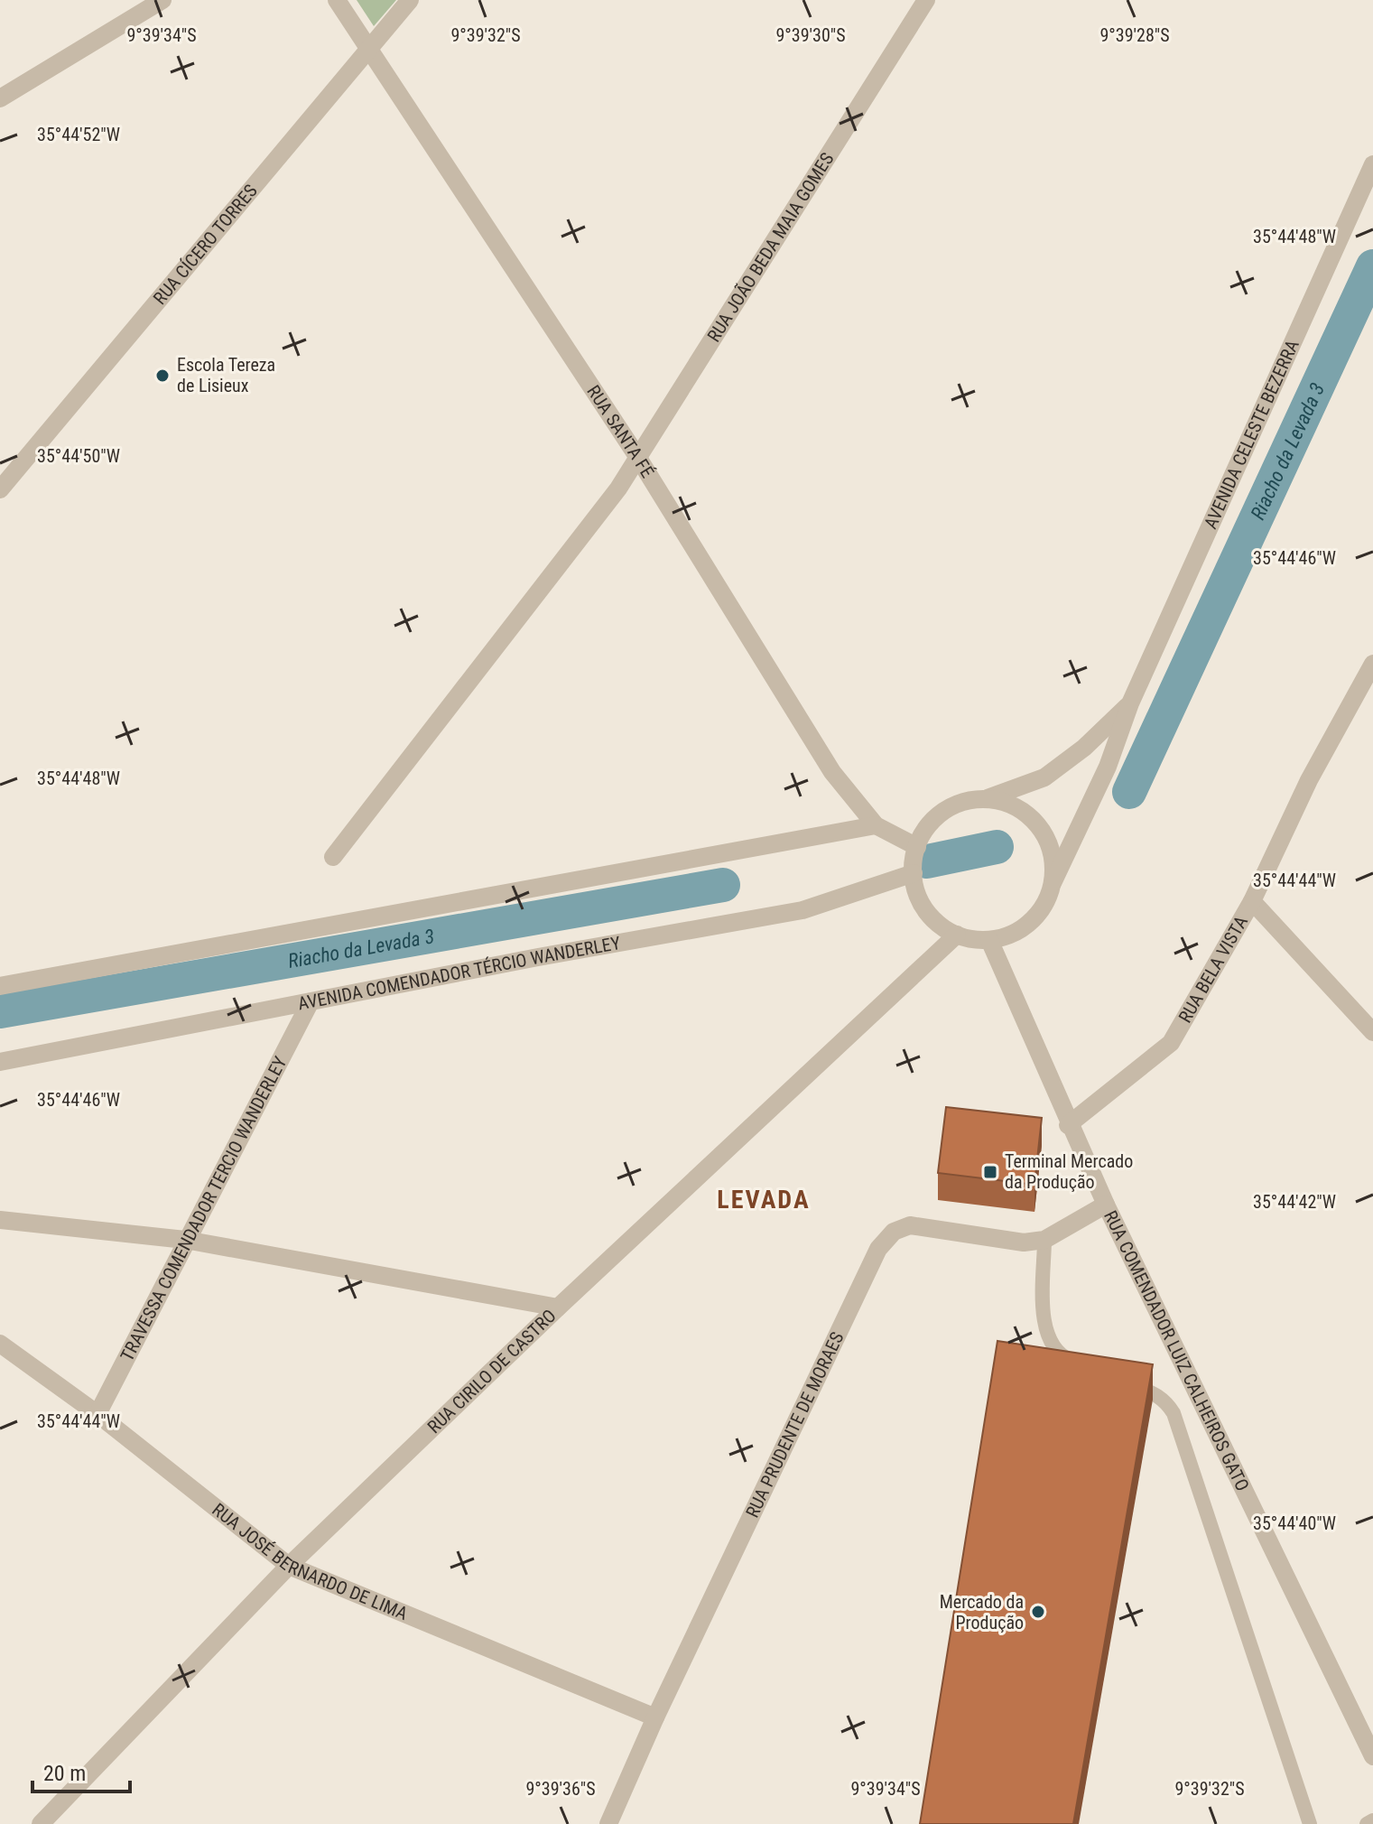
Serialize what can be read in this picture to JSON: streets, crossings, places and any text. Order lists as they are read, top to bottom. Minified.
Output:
{"streets":{"street":["RUA CÍCERO TORRES","RUA JOÃO BEDA MAIA GOMES","RUA SANTA FÉ","AVENIDA CELESTE BEZERRA","RUA BELA VISTA","AVENIDA COMENDADOR TÉRCIO WANDERLEY","TRAVESSA COMENDADOR TERCIO WANDERLEY","RUA COMENDADOR LUIZ CALHEIROS GATO","RUA CIRILO DE CASTRO","RUA PRUDENTE DE MORAES","RUA JOSÉ BERNARDO DE LIMA"]},"crossings":[["RUA CÍCERO TORRES","RUA SANTA FÉ"],["RUA JOÃO BEDA MAIA GOMES","RUA SANTA FÉ"],["RUA SANTA FÉ","AVENIDA CELESTE BEZERRA"],["RUA SANTA FÉ","AVENIDA COMENDADOR TÉRCIO WANDERLEY"],["RUA SANTA FÉ","RUA COMENDADOR LUIZ CALHEIROS GATO"],["RUA SANTA FÉ","RUA CIRILO DE CASTRO"],["AVENIDA CELESTE BEZERRA","AVENIDA COMENDADOR TÉRCIO WANDERLEY"],["AVENIDA CELESTE BEZERRA","RUA COMENDADOR LUIZ CALHEIROS GATO"],["AVENIDA CELESTE BEZERRA","RUA CIRILO DE CASTRO"],["RUA BELA VISTA","RUA COMENDADOR LUIZ CALHEIROS GATO"],["AVENIDA COMENDADOR TÉRCIO WANDERLEY","TRAVESSA COMENDADOR TERCIO WANDERLEY"],["AVENIDA COMENDADOR TÉRCIO WANDERLEY","RUA COMENDADOR LUIZ CALHEIROS GATO"],["AVENIDA COMENDADOR TÉRCIO WANDERLEY","RUA CIRILO DE CASTRO"],["TRAVESSA COMENDADOR TERCIO WANDERLEY","RUA JOSÉ BERNARDO DE LIMA"],["RUA COMENDADOR LUIZ CALHEIROS GATO","RUA CIRILO DE CASTRO"],["RUA COMENDADOR LUIZ CALHEIROS GATO","RUA PRUDENTE DE MORAES"],["RUA CIRILO DE CASTRO","RUA JOSÉ BERNARDO DE LIMA"],["RUA PRUDENTE DE MORAES","RUA JOSÉ BERNARDO DE LIMA"]],"districts":["LEVADA"],"water":["Riacho da Levada 3"],"places":{"other":["Escola Tereza de Lisieux","Mercado da Produção"],"transit":["Terminal Mercado da Produção"]},"scale_bar":"20 m","coordinates":["9°39'34\"S","9°39'32\"S","9°39'30\"S","9°39'28\"S","35°44'52\"W","35°44'48\"W","35°44'50\"W","35°44'46\"W","35°44'44\"W","35°44'42\"W","35°44'40\"W","9°39'36\"S"]}
